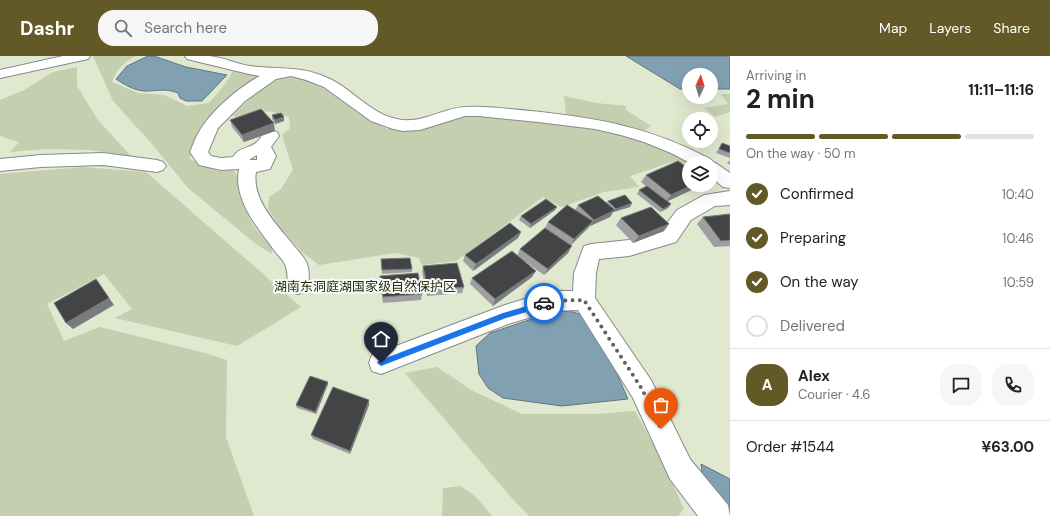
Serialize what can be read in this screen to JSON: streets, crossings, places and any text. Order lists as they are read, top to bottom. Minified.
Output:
{"parks":["湖南东洞庭湖国家级自然保护区"],"north":"top","page":{"header":"Dashr","search":"Search here","nav":["Map","Layers","Share"],"heading":["2 min","Arriving in","11:11–11:16"],"panel":["Alex","Courier · 4.6","Order #1544","¥63.00"],"bar":"On the way · 50 m","list":[["Confirmed","10:40"],["Preparing","10:46"],["On the way","10:59"],"Delivered"],"round":"A"}}
